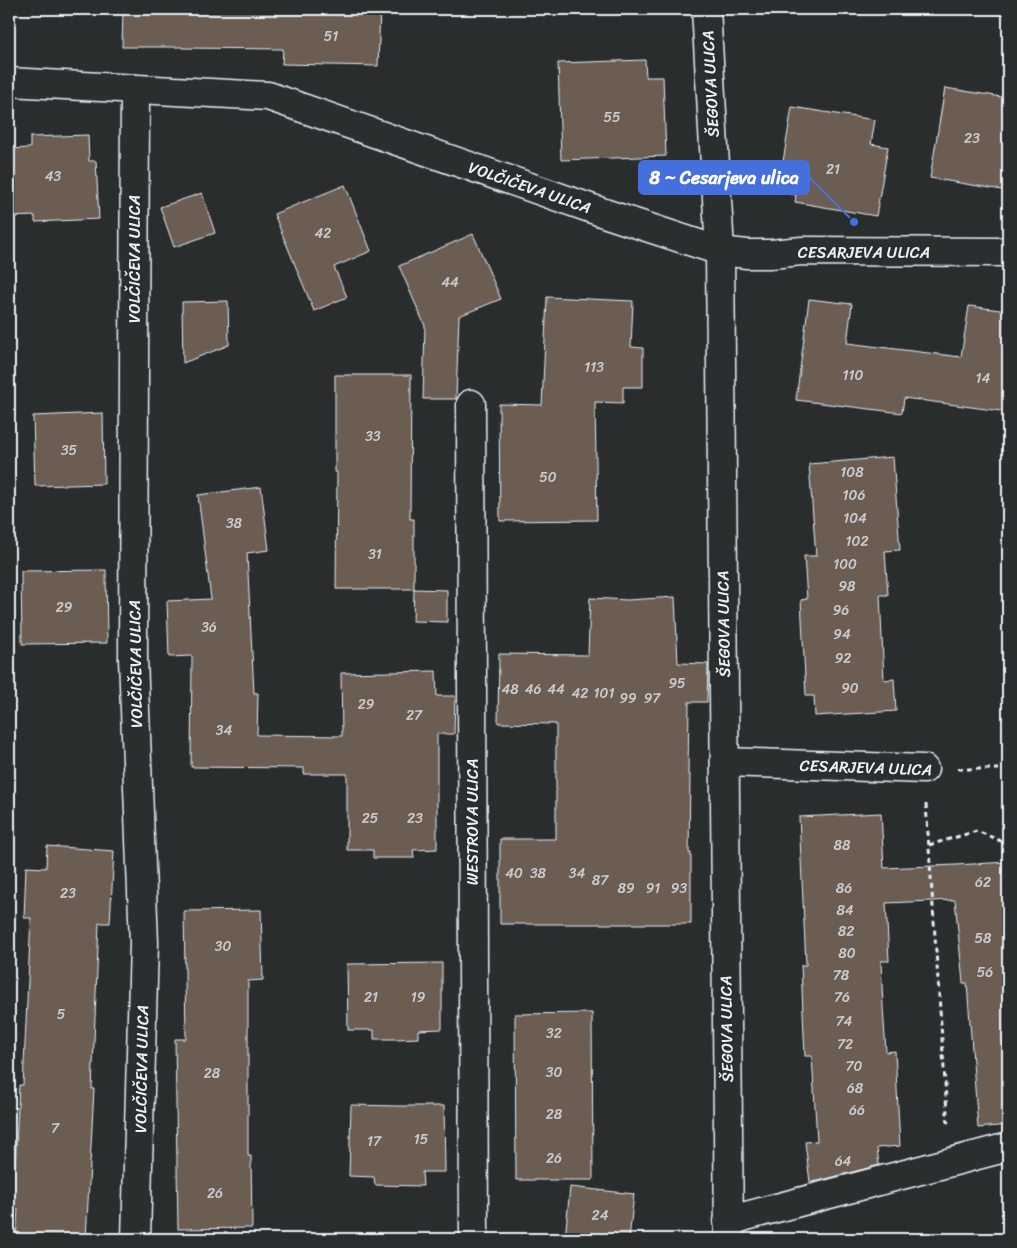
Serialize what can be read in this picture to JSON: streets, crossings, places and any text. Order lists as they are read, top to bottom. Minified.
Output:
{"streets":{"street":["ŠEGOVA ULICA","VOLČIČEVA ULICA","CESARJEVA ULICA","WESTROVA ULICA"]},"crossings":[["ŠEGOVA ULICA","VOLČIČEVA ULICA"],["ŠEGOVA ULICA","CESARJEVA ULICA"],["VOLČIČEVA ULICA","CESARJEVA ULICA"]],"places":["8 ~ Cesarjeva ulica"],"house_numbers":["51","55","23","21","43","42","44","113","110","14","33","35","108","50","106","104","38","102","31","100","98","29","96","36","94","92","95","90","48","46","44","42","101","99","97","29","27","34","25","23","88","40","38","34","87","62","89","91","93","86","23","84","82","58","30","80","56","78","21","19","76","5","74","32","72","70","30","28","68","66","28","7","15","17","26","64","26","24"]}
